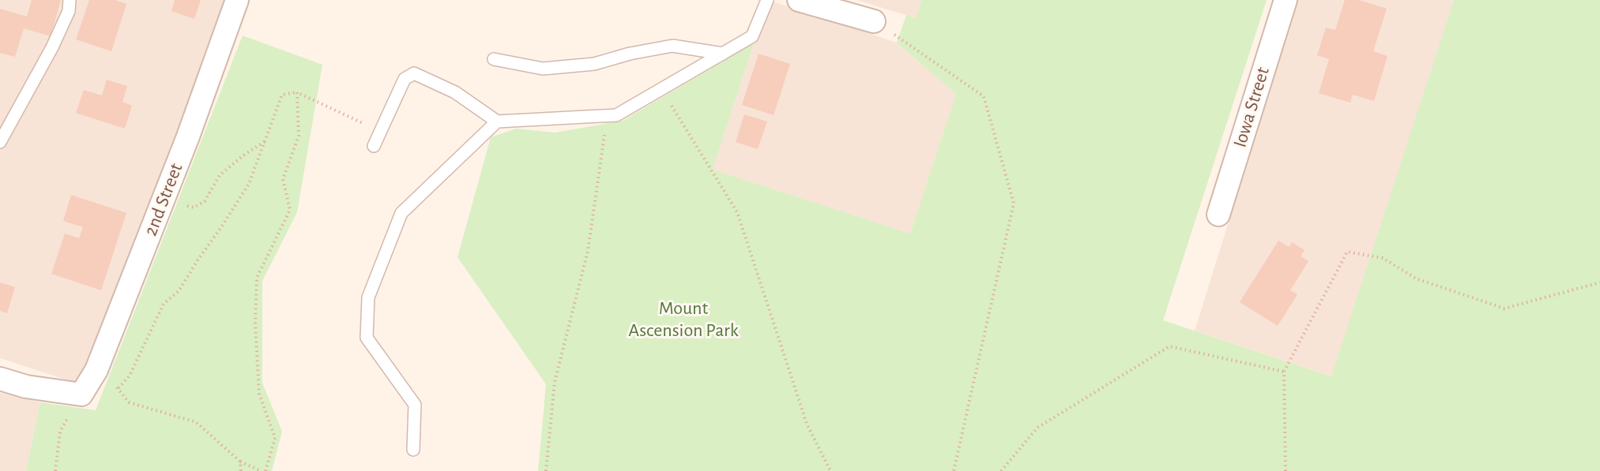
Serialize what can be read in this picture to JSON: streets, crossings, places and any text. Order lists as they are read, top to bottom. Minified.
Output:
{"streets":{"street":["Iowa Street","2nd Street"]},"parks":["Mount Ascension Park"]}
